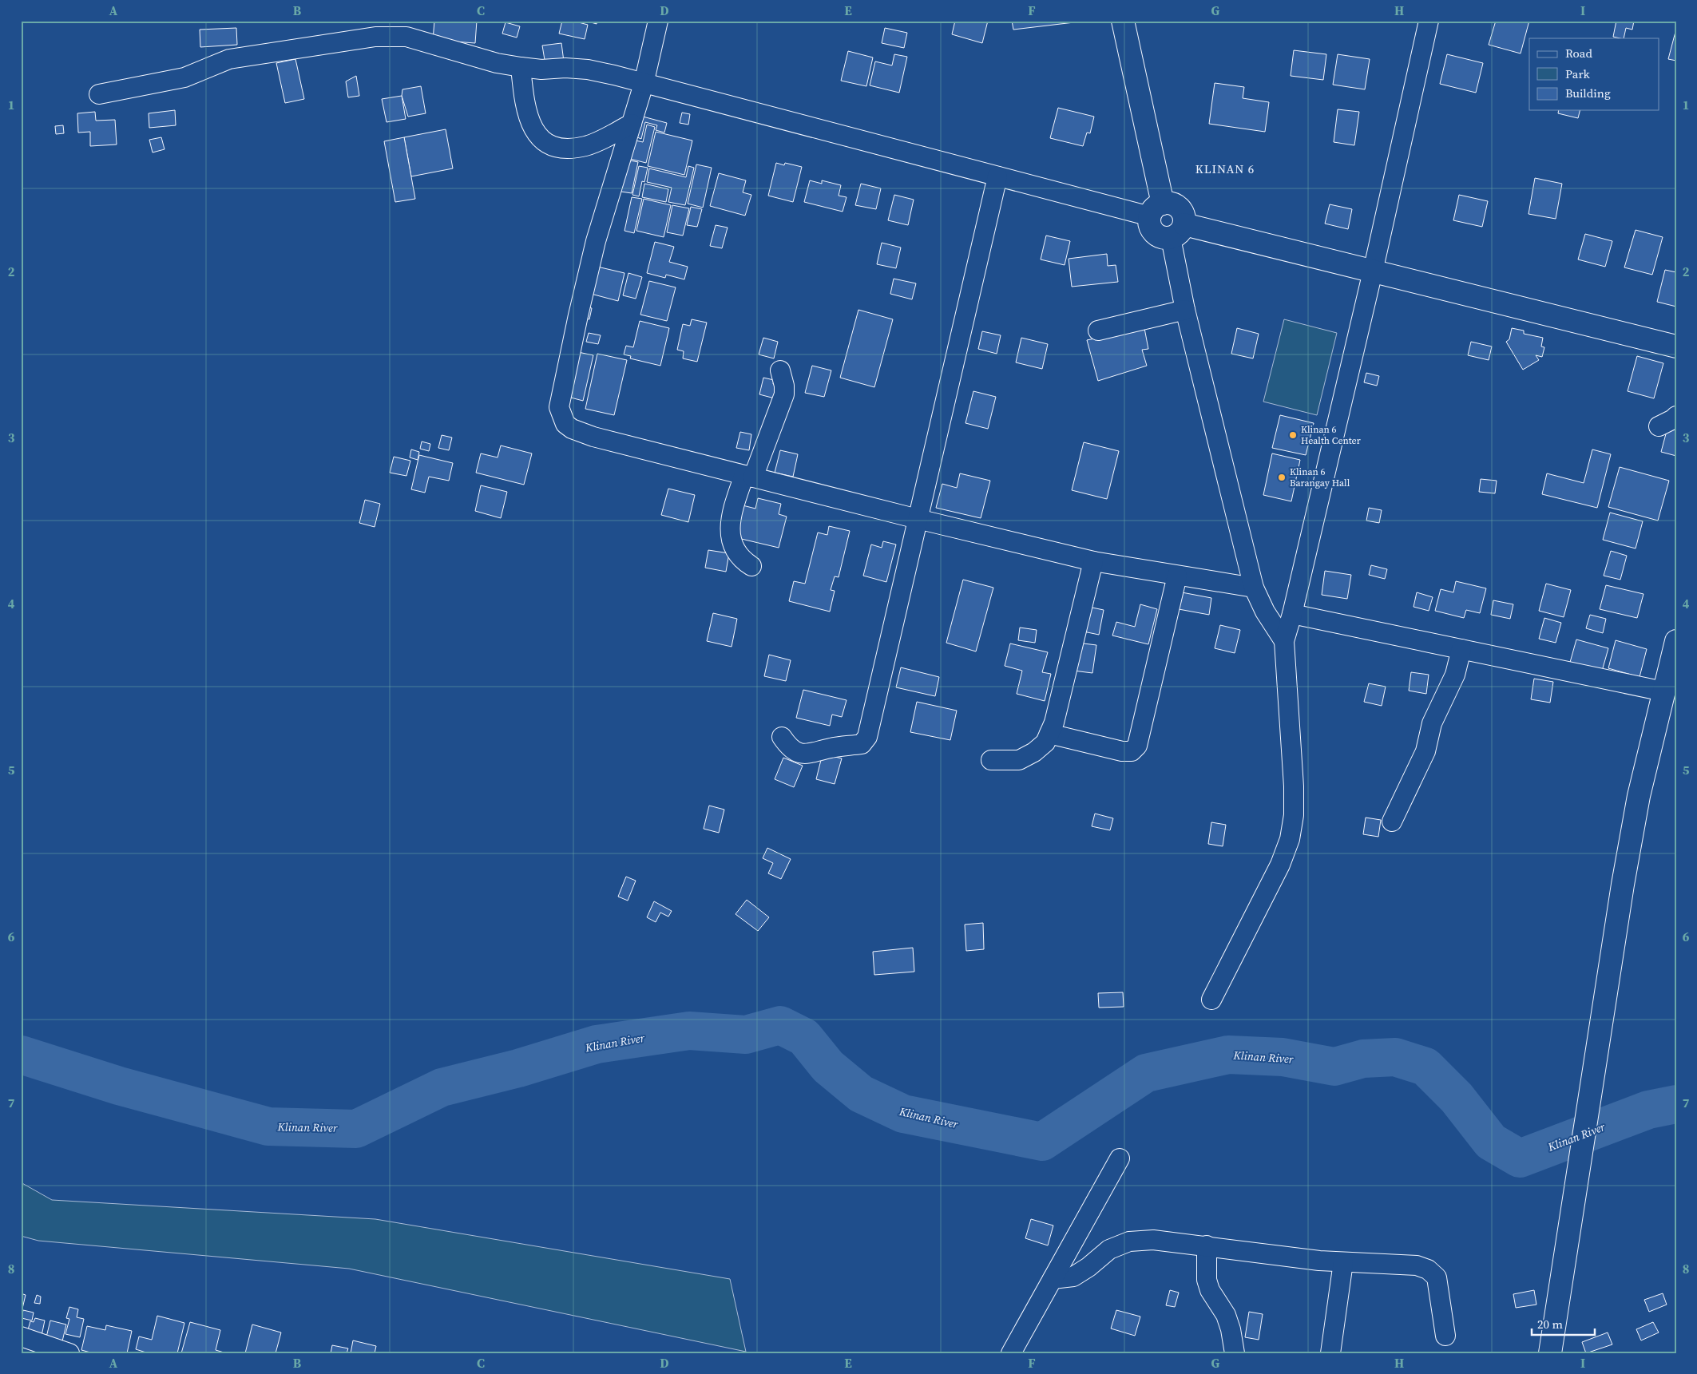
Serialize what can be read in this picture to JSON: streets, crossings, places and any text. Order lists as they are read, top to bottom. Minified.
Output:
{"districts":["KLINAN 6"],"water":["Klinan River"],"places":["Klinan 6 Health Center","Klinan 6 Barangay Hall"],"legend":["Road","Park","Building"],"scale_bar":"20 m","grid":{"columns":["A","B","C","D","E","F","G","H","I"],"rows":["1","2","3","4","5","6","7","8"]}}
